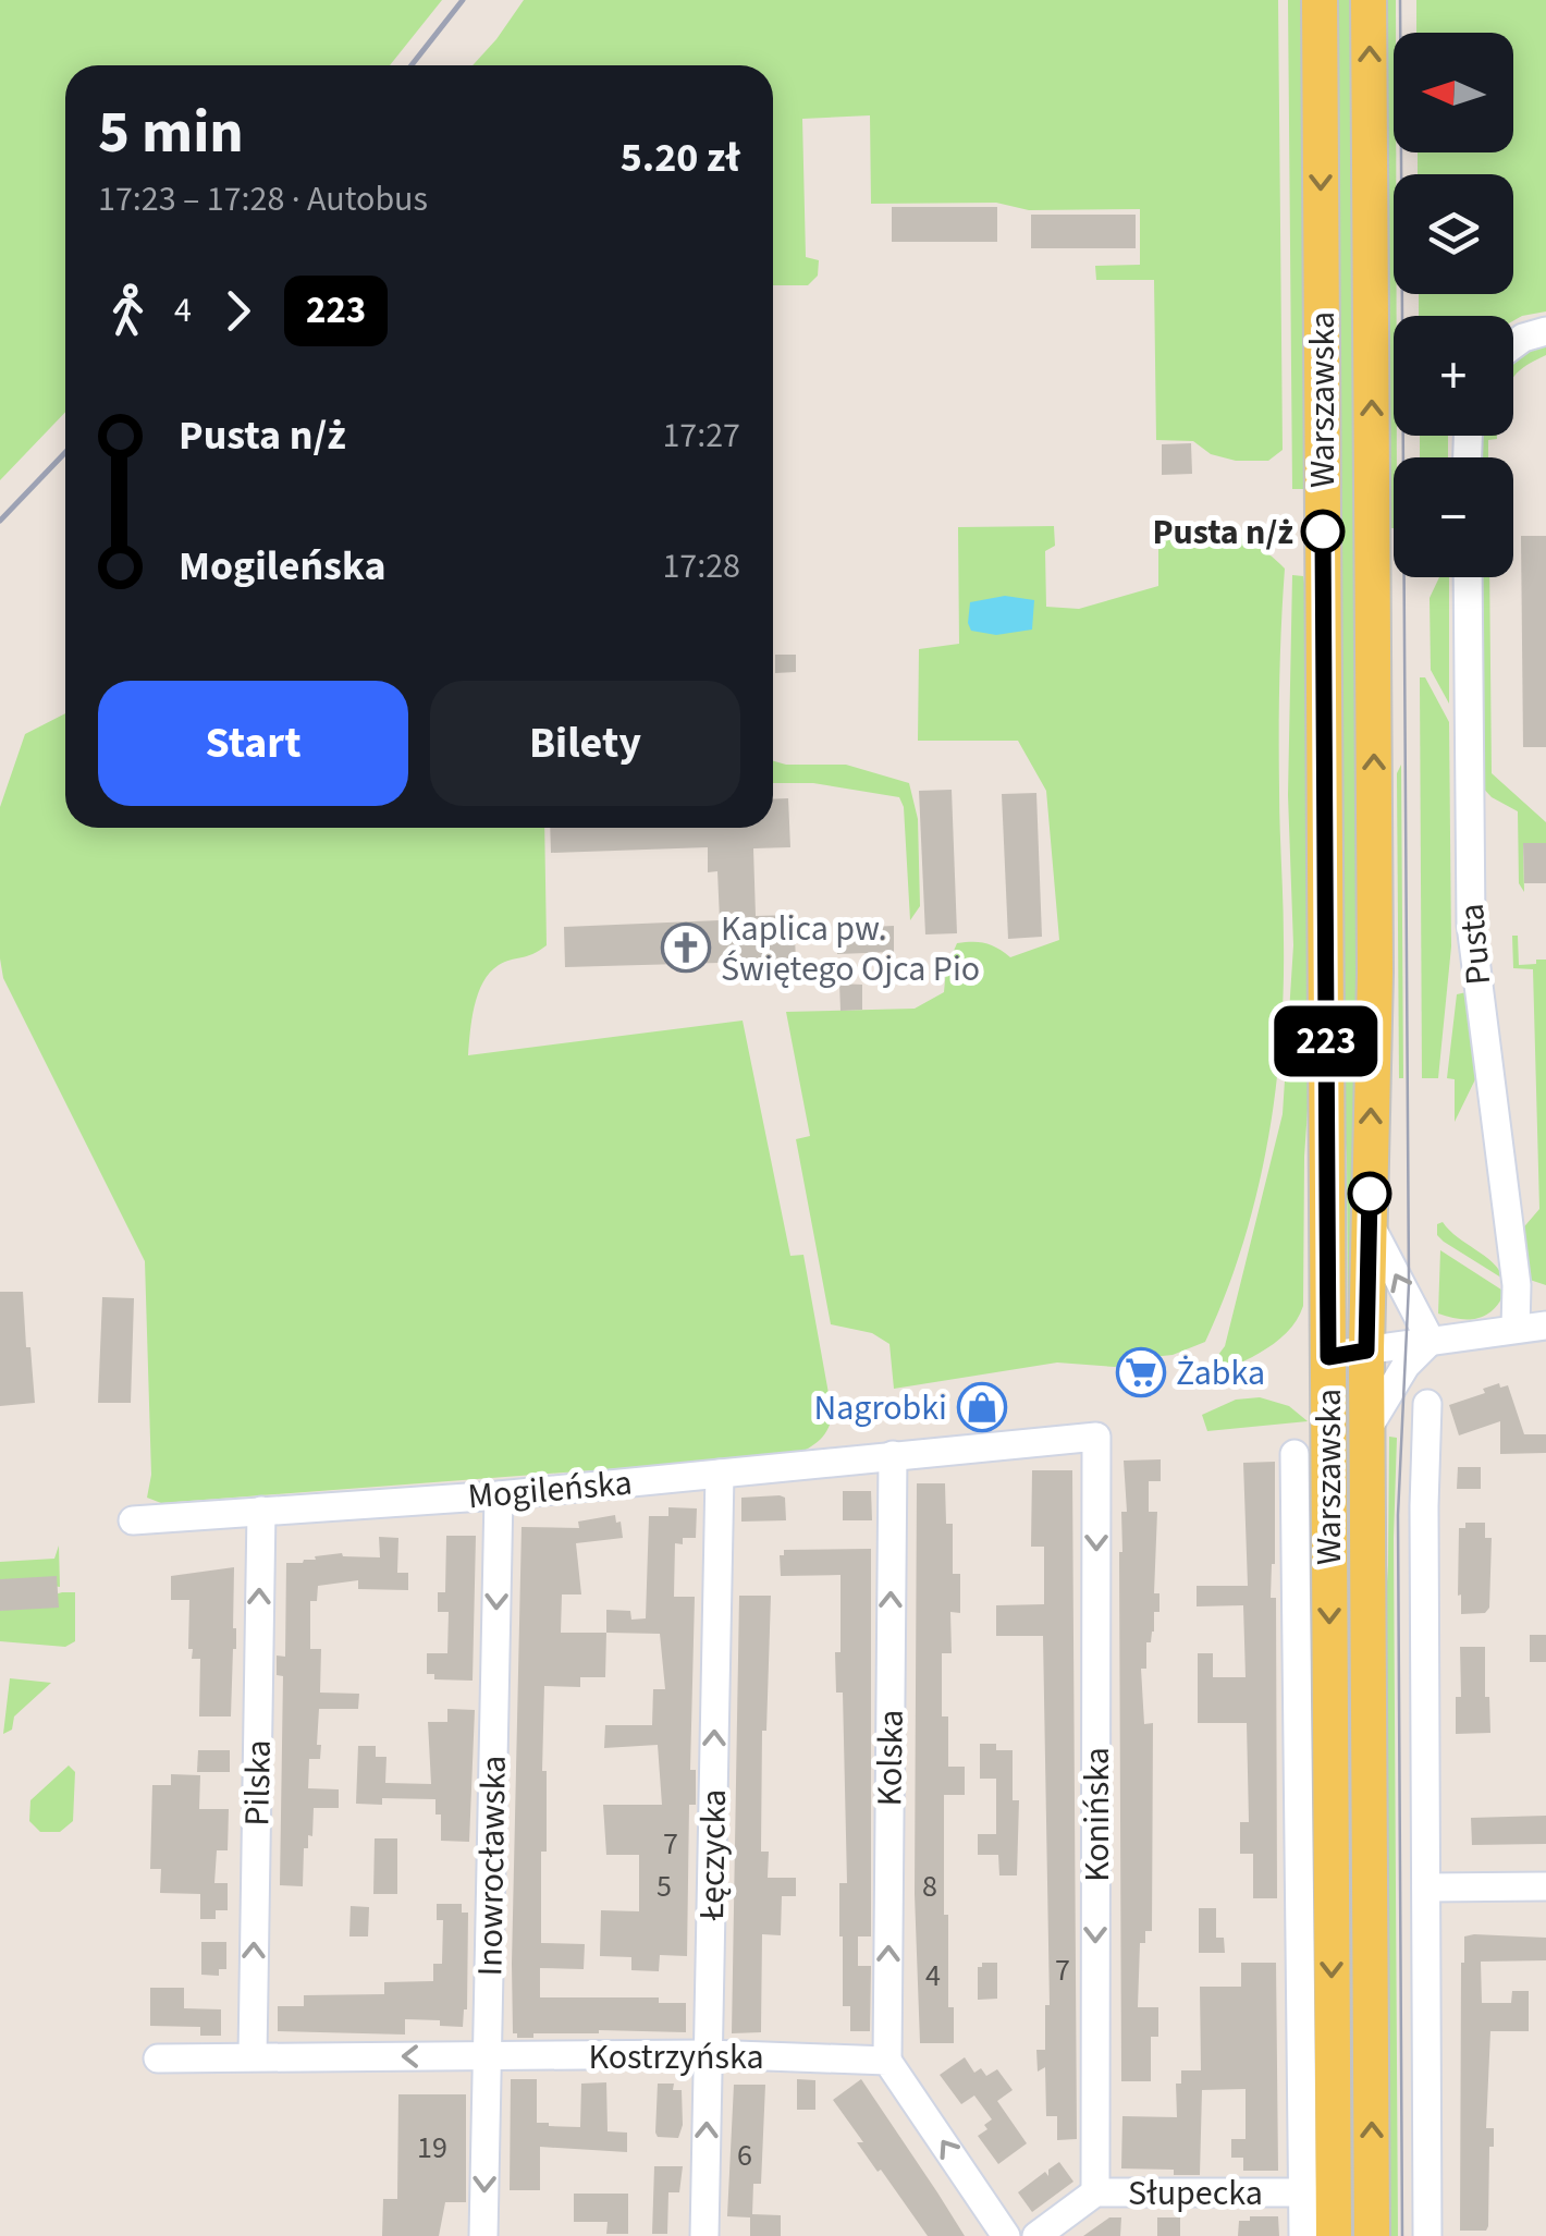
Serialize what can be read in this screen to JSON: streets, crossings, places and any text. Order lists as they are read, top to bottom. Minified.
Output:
{"streets":{"main road":["Warszawska"],"street":["Pusta","Mogileńska","Kolska","Pilska","Konińska","Łęczycka","Inowrocławska","Kostrzyńska","Słupecka"]},"crossings":[["Warszawska","Słupecka"],["Mogileńska","Kolska"],["Mogileńska","Pilska"],["Mogileńska","Konińska"],["Mogileńska","Łęczycka"],["Mogileńska","Inowrocławska"],["Kolska","Kostrzyńska"],["Pilska","Kostrzyńska"],["Konińska","Słupecka"],["Łęczycka","Kostrzyńska"],["Inowrocławska","Kostrzyńska"]],"one_way":["Kolska","Pilska","Konińska","Łęczycka","Inowrocławska"],"places":{"other":["Pusta n/ż"],"church":["Kaplica pw. Świętego Ojca Pio"],"supermarket":["Żabka"],"shop":["Nagrobki"]},"lines":["bus line 223"],"house_numbers":["7","5","8","7","4","19","6"],"north":"left","page":{"on_map":"223","map_buttons":["+","−"],"heading":["5 min","17:23 – 17:28 · Autobus","5.20 zł"],"legs":["4","223"],"list":[{"name":"Pusta n/ż","value":"17:27"},{"name":"Mogileńska","value":"17:28"}],"buttons":["Start","Bilety"]}}
